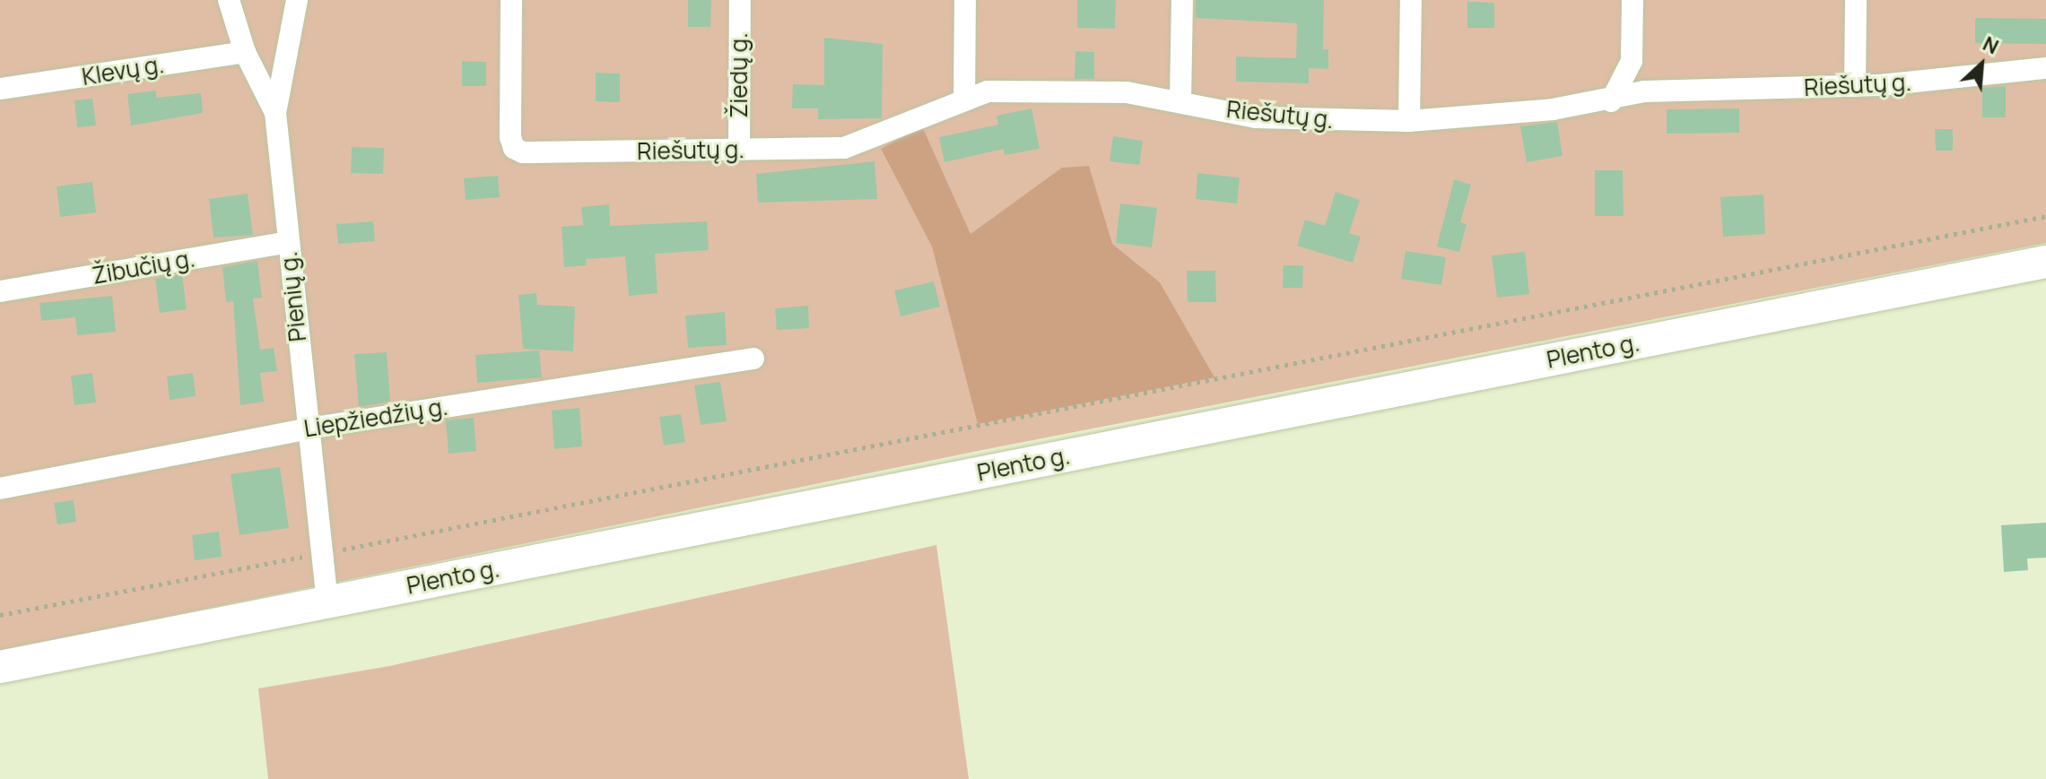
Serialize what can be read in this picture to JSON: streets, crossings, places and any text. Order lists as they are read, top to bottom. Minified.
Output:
{"streets":{"highway":["Plento g."],"street":["Klevų g.","Žiedų g.","Riešutų g.","Žibučių g.","Pienių g.","Liepžiedžių g."]},"crossings":[["Klevų g.","Pienių g."],["Žiedų g.","Riešutų g."],["Žibučių g.","Pienių g."],["Pienių g.","Plento g."],["Pienių g.","Liepžiedžių g."]],"north":"top right"}
